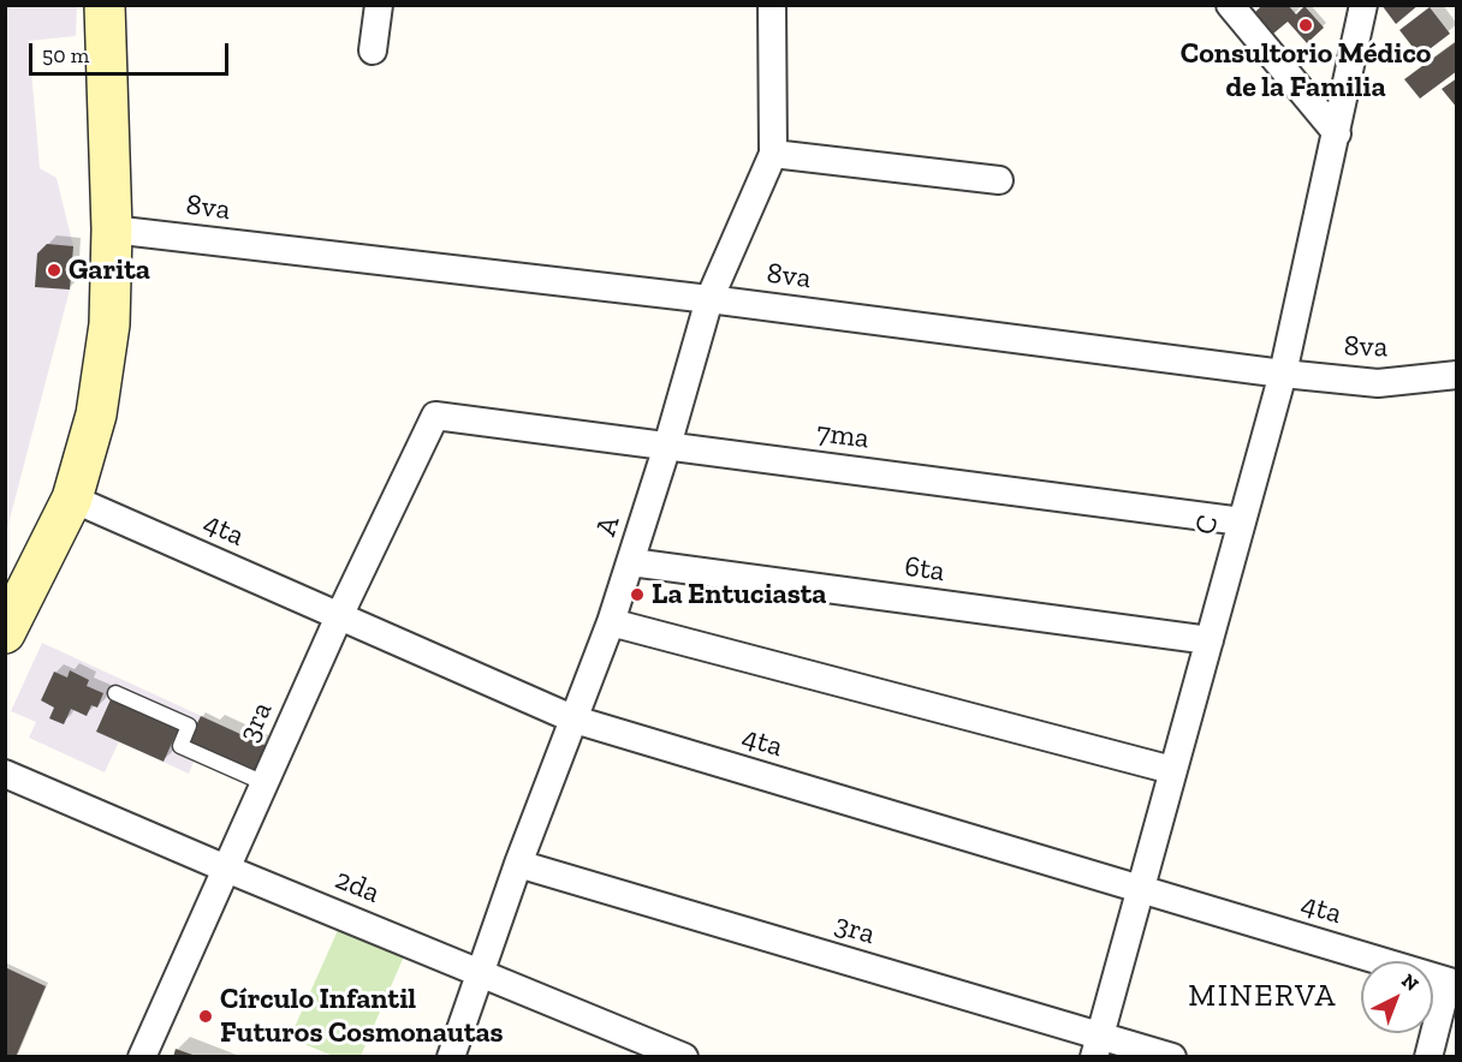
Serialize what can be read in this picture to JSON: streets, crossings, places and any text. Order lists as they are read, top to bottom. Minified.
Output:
{"streets":{"street":["8va","7ma","C","A","4ta","6ta","3ra","2da"]},"crossings":[["8va","C"],["8va","A"],["7ma","C"],["7ma","A"],["7ma","3ra"],["C","4ta"],["C","6ta"],["C","3ra"],["A","4ta"],["A","6ta"],["A","3ra"],["A","2da"],["4ta","3ra"],["3ra","2da"]],"districts":["MINERVA"],"places":["Consultorio Médico de la Familia","Garita","La Entuciasta","Círculo Infantil Futuros Cosmonautas"],"scale_bar":"50 m","north":"top right"}
